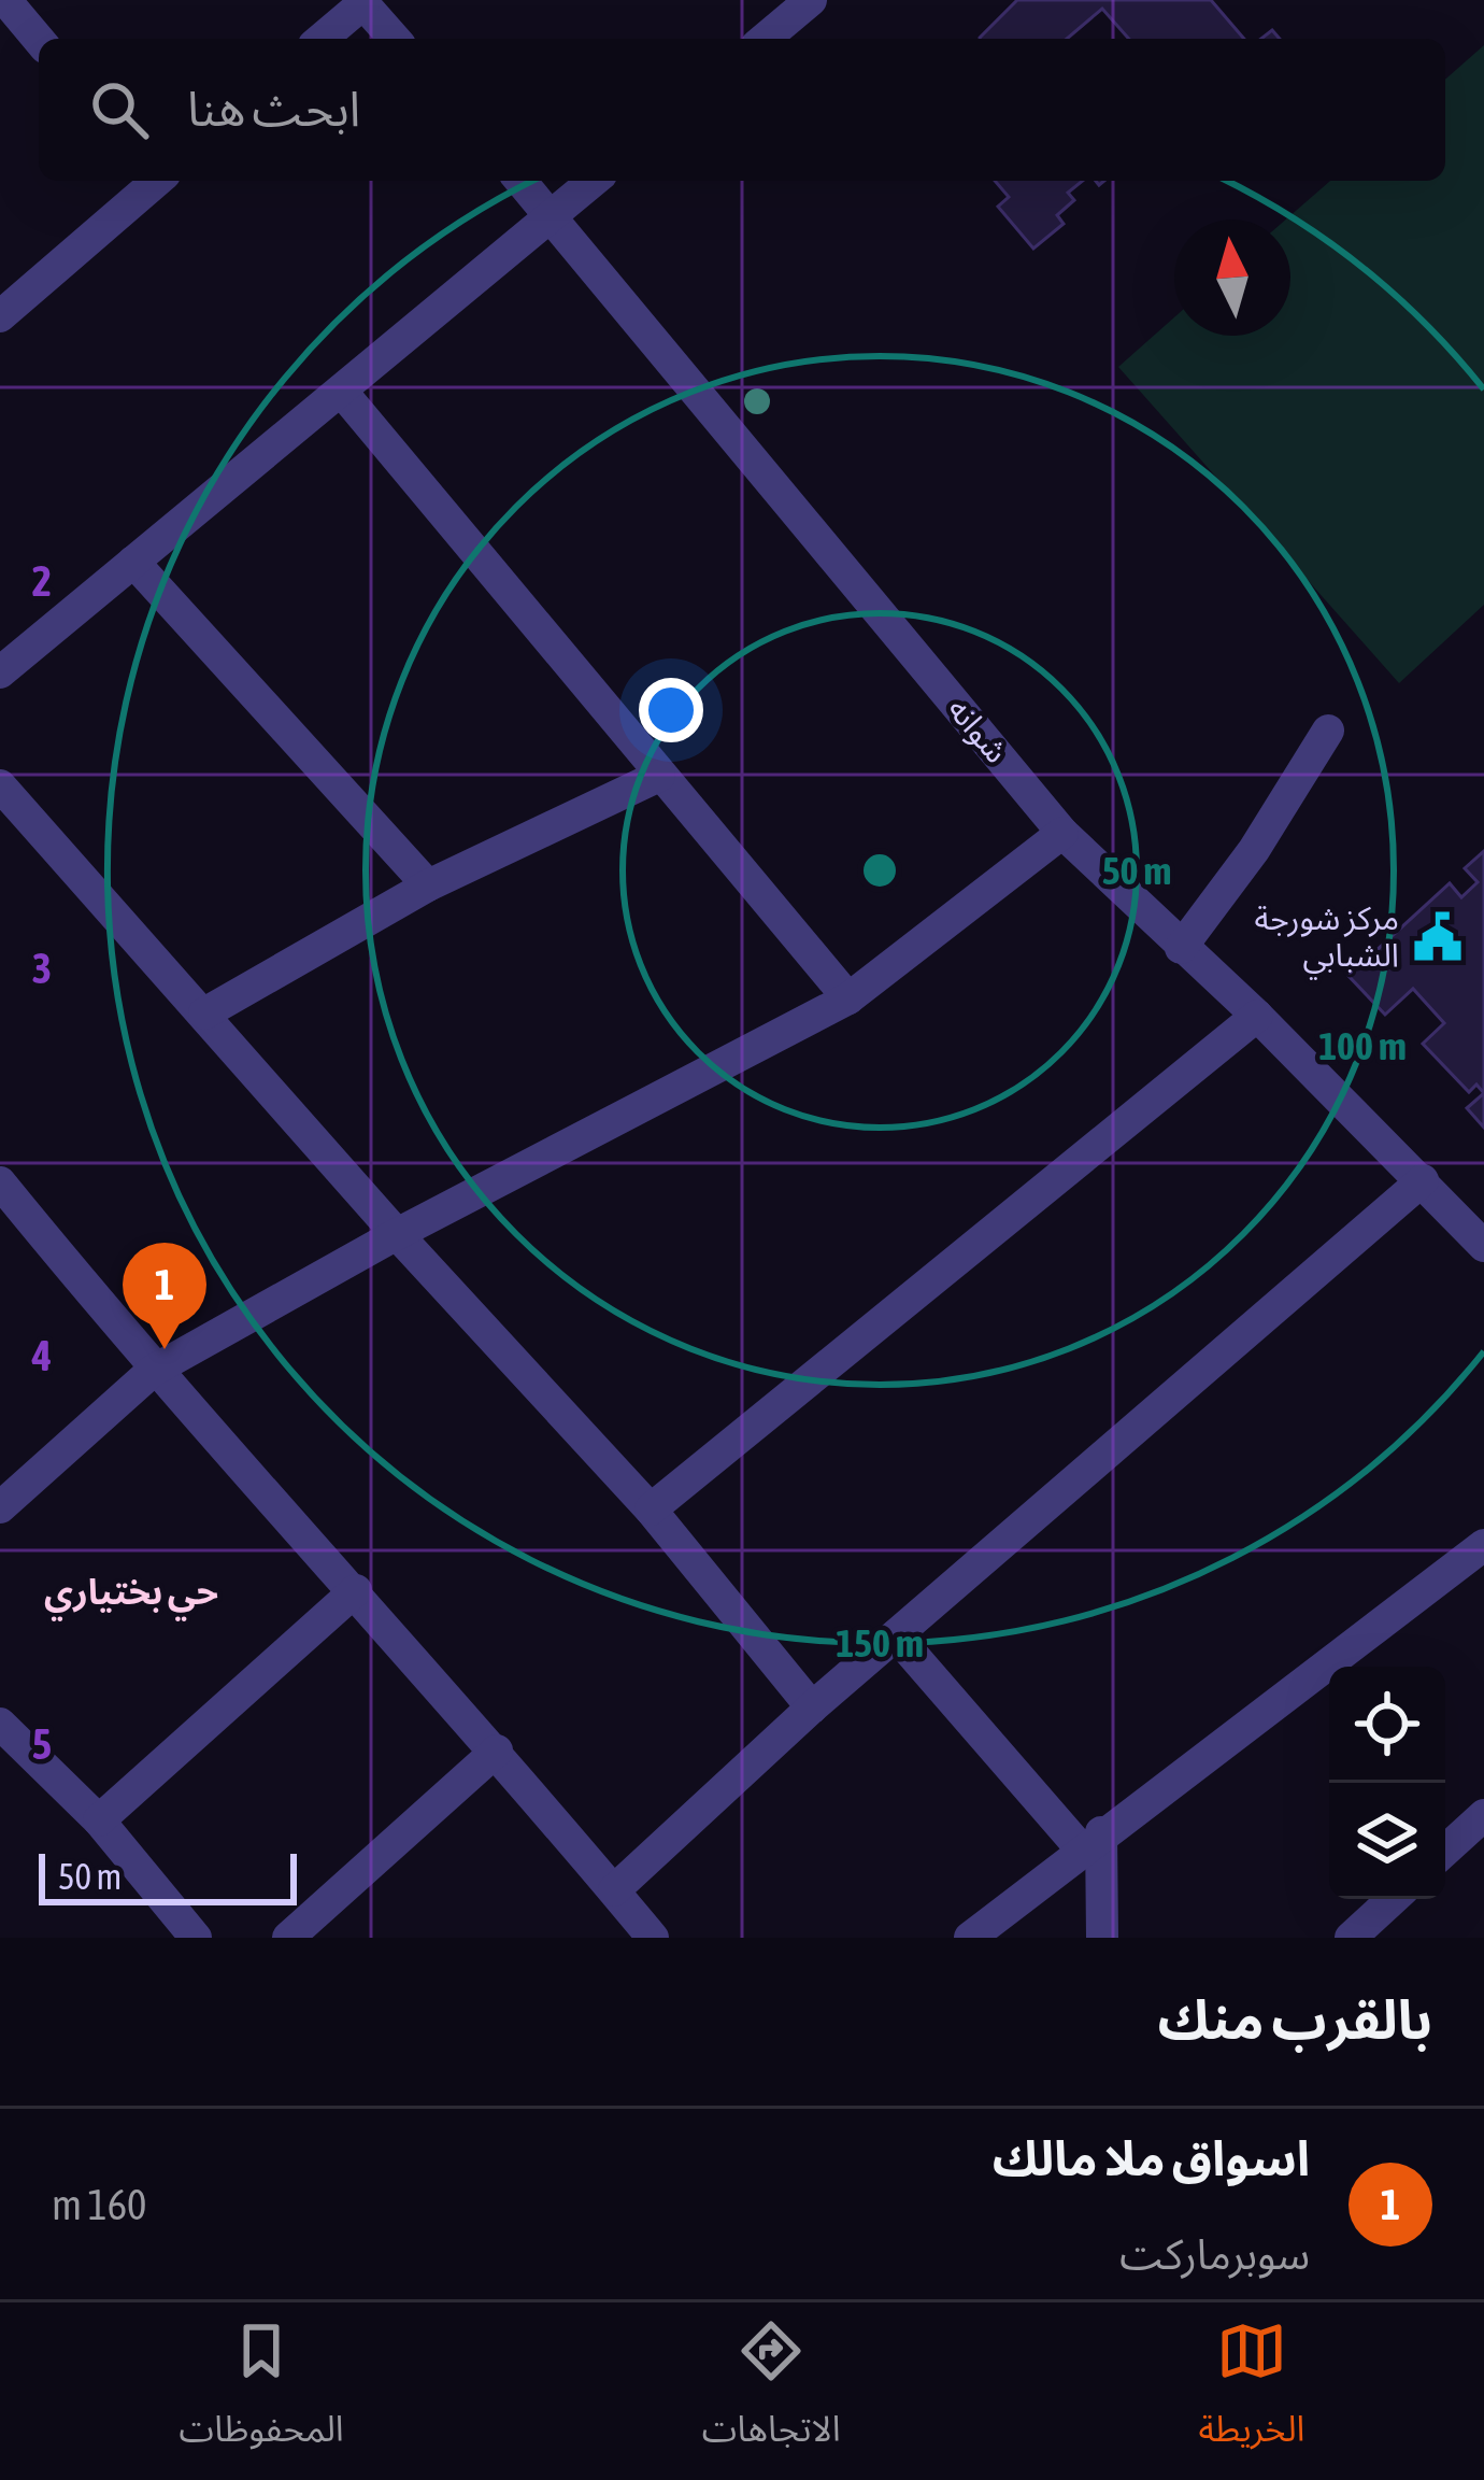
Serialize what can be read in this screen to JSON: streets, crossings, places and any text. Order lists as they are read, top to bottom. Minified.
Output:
{"streets":{"street":["شوانە"]},"districts":["حي بختياري"],"places":{"public building":["مركز شورجة الشبابي"]},"scale_bar":"50 m","north":"top","page":{"search":"ابحث هنا","pins":"1","scale":"50 m","heading":"بالقرب منك","list":[{"mark":"1","name":"اسواق ملا مالك","note":"سوبرماركت","value":"160 m"}],"nav":["الخريطة","الاتجاهات","المحفوظات"]},"grid":{"rows":["2","3","4","5"]},"rings":["50 m","100 m","150 m"]}
